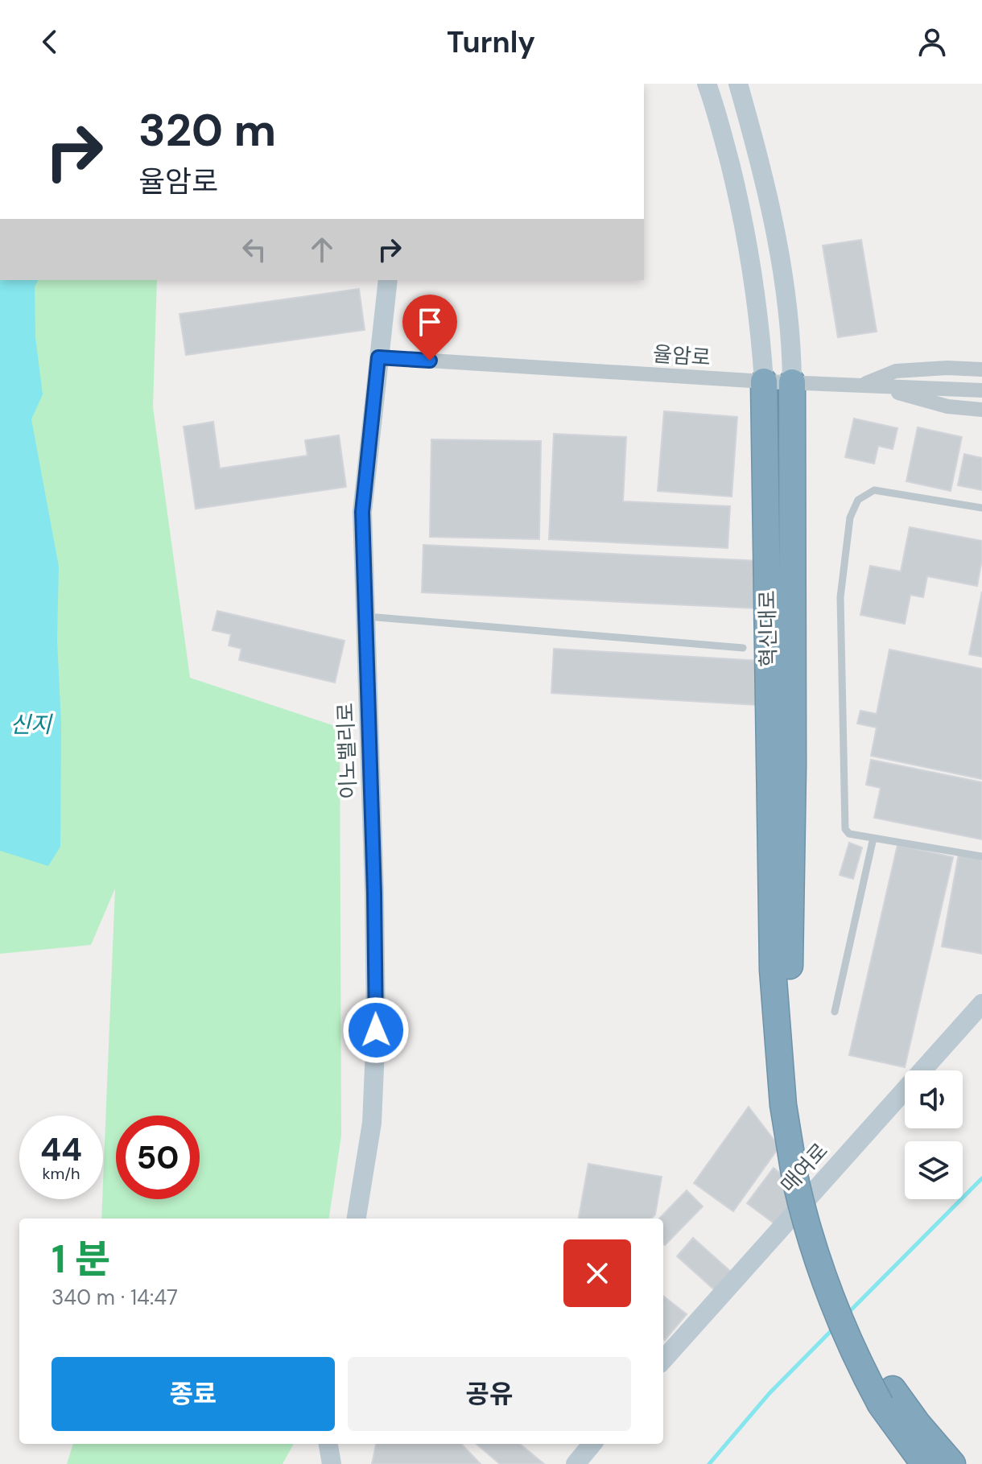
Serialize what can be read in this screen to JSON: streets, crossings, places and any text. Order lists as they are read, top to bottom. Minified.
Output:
{"streets":{"highway":["혁신대로"],"main road":["이노밸리로","매여로"],"street":["율암로"]},"crossings":[["율암로","혁신대로"],["율암로","이노밸리로"]],"water":["신지"],"page":{"header":"Turnly","turn":["320 m","율암로"],"speed":"44 km/h","limit":"50","heading":["1 분","340 m · 14:47"],"buttons":["종료","공유"]}}
